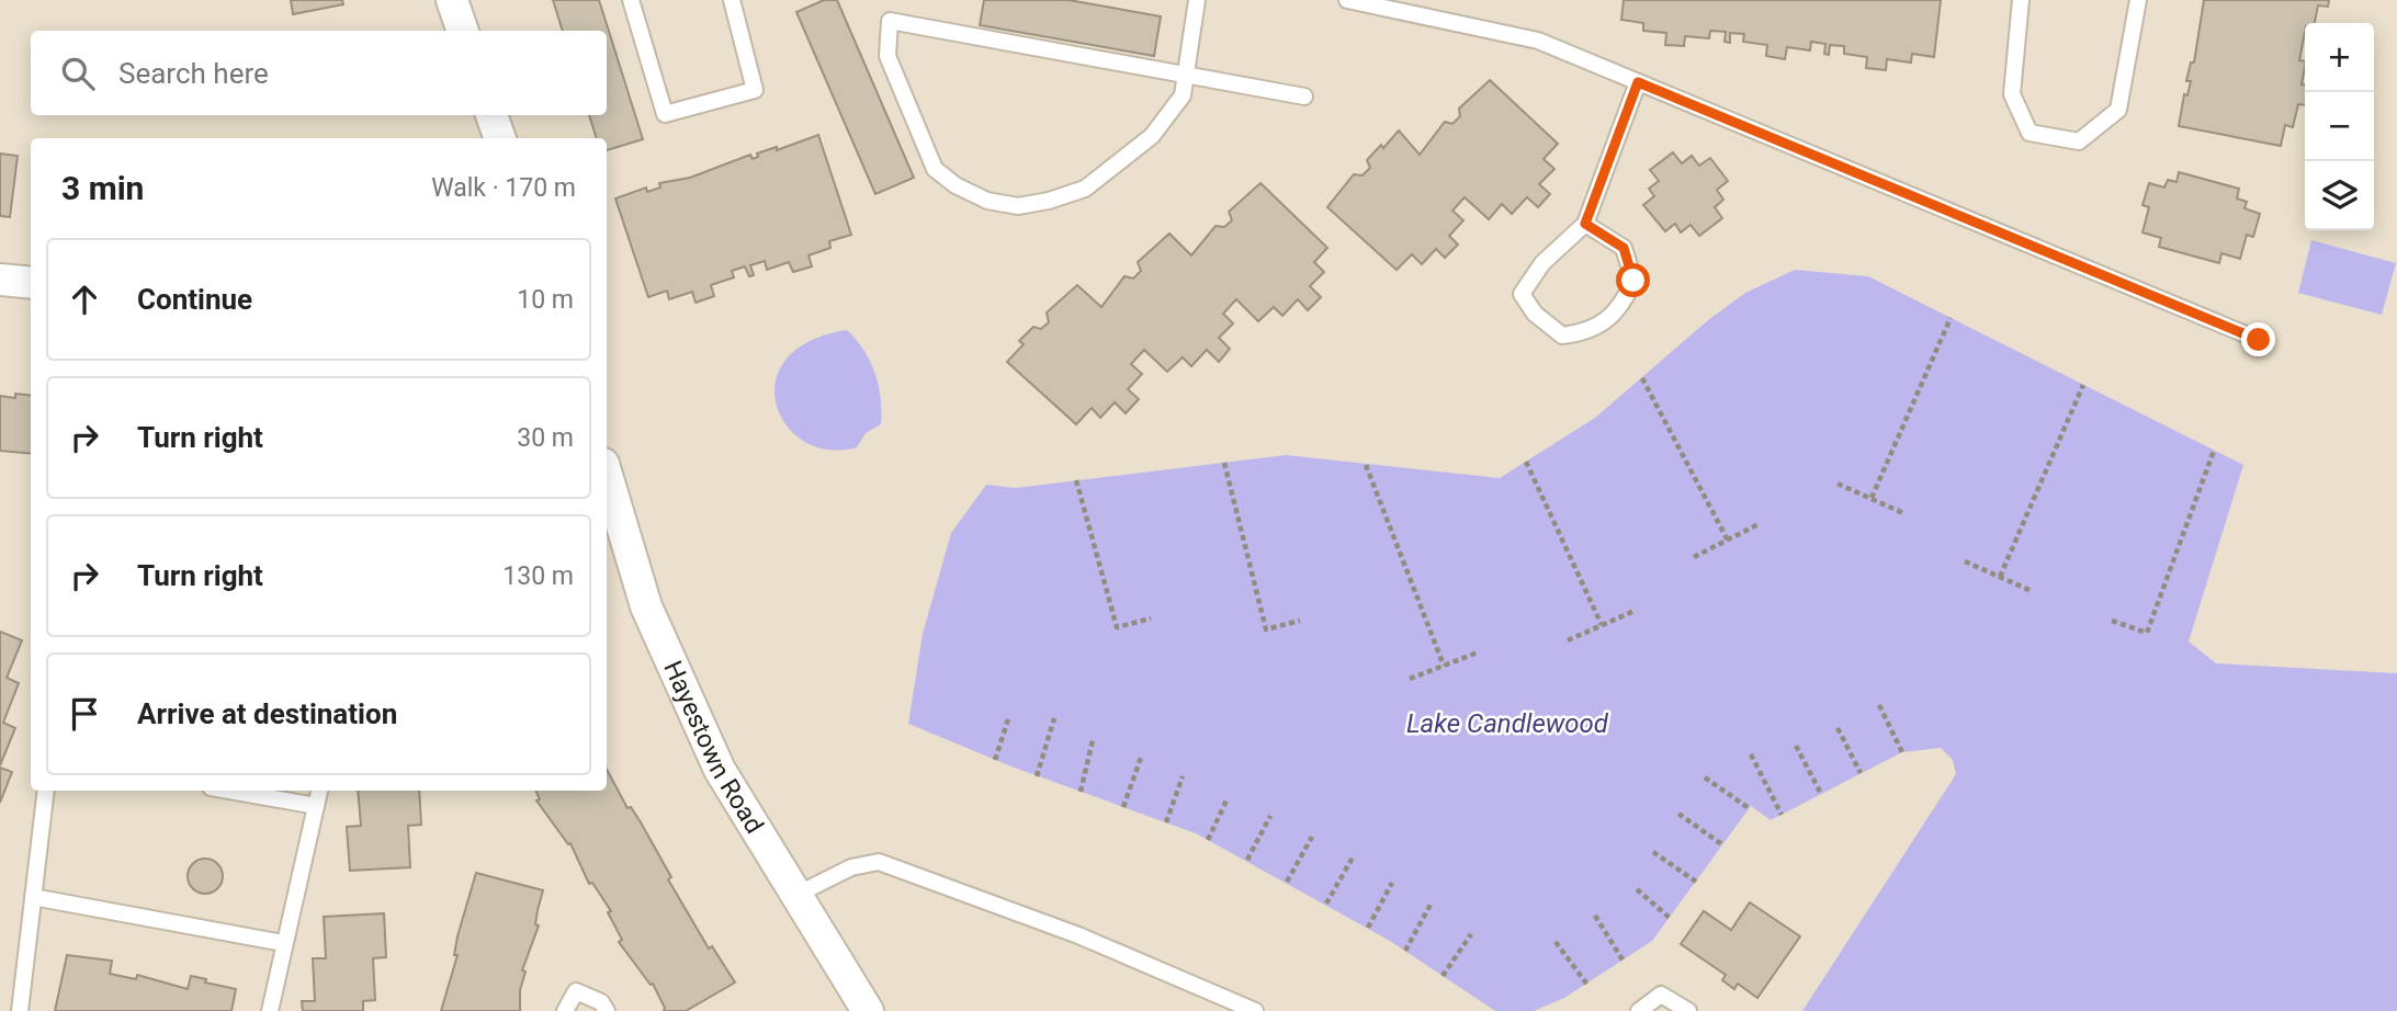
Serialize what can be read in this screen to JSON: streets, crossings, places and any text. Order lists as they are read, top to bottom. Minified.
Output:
{"streets":{"street":["Hayestown Road"]},"water":["Lake Candlewood"],"page":{"map_buttons":["+","−"],"search":"Search here","heading":["3 min","Walk · 170 m"],"list":[["Continue","10 m"],["Turn right","30 m"],["Turn right","130 m"],"Arrive at destination"]}}
